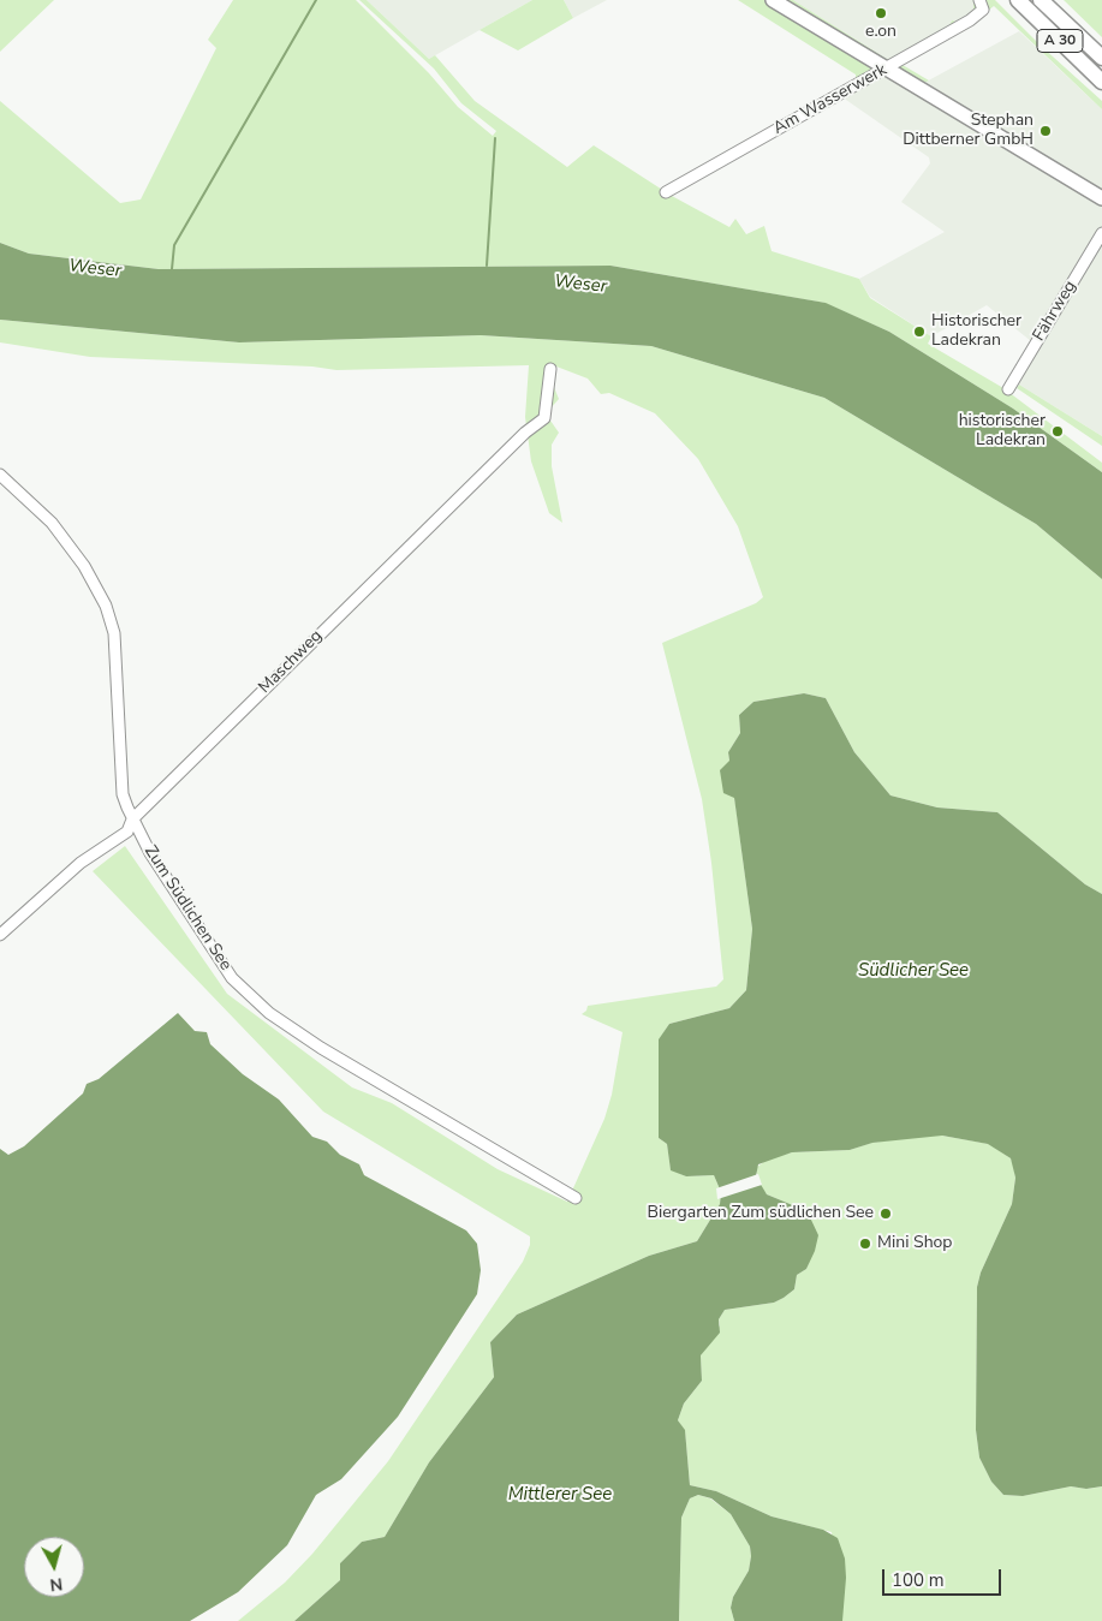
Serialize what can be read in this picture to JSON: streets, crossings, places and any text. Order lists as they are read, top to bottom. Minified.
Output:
{"streets":{"highway":["A 30"],"street":["Am Wasserwerk","Fährweg","Maschweg","Zum Südlichen See"]},"crossings":[["Maschweg","Zum Südlichen See"]],"water":["Weser","Südlicher See","Mittlerer See"],"places":["e.on","Stephan Dittberner GmbH","Historischer Ladekran","historischer Ladekran","Biergarten Zum südlichen See","Mini Shop"],"scale_bar":"100 m","north":"bottom"}
